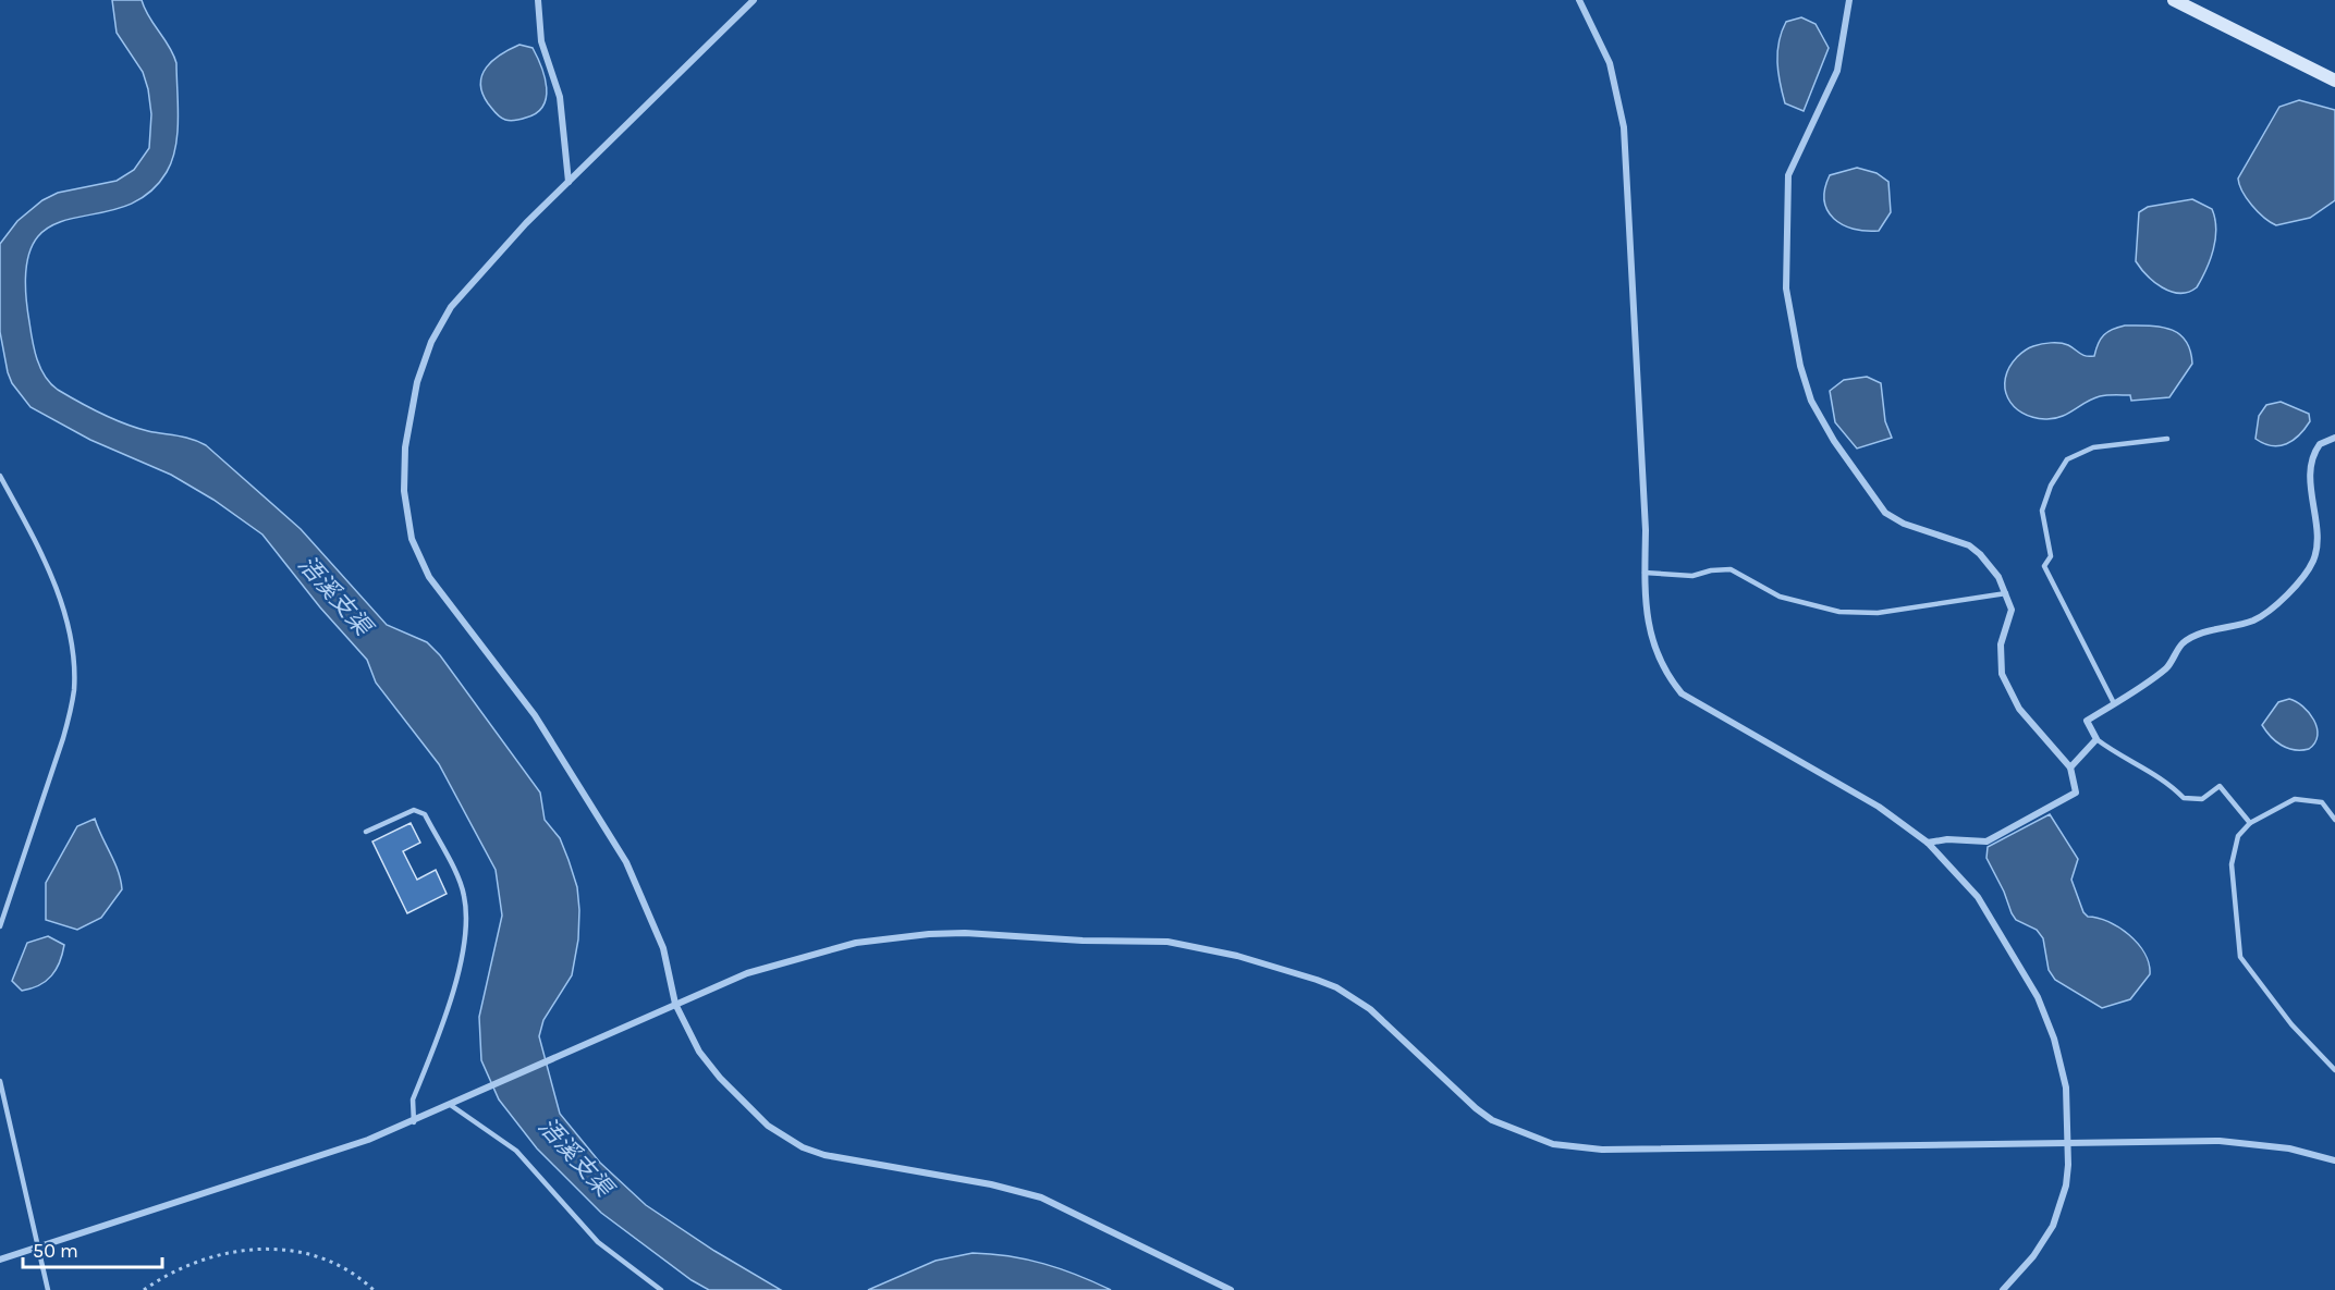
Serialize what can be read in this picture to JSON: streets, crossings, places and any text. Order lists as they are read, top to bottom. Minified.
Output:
{"water":["浯溪支渠"],"scale_bar":"50 m"}
